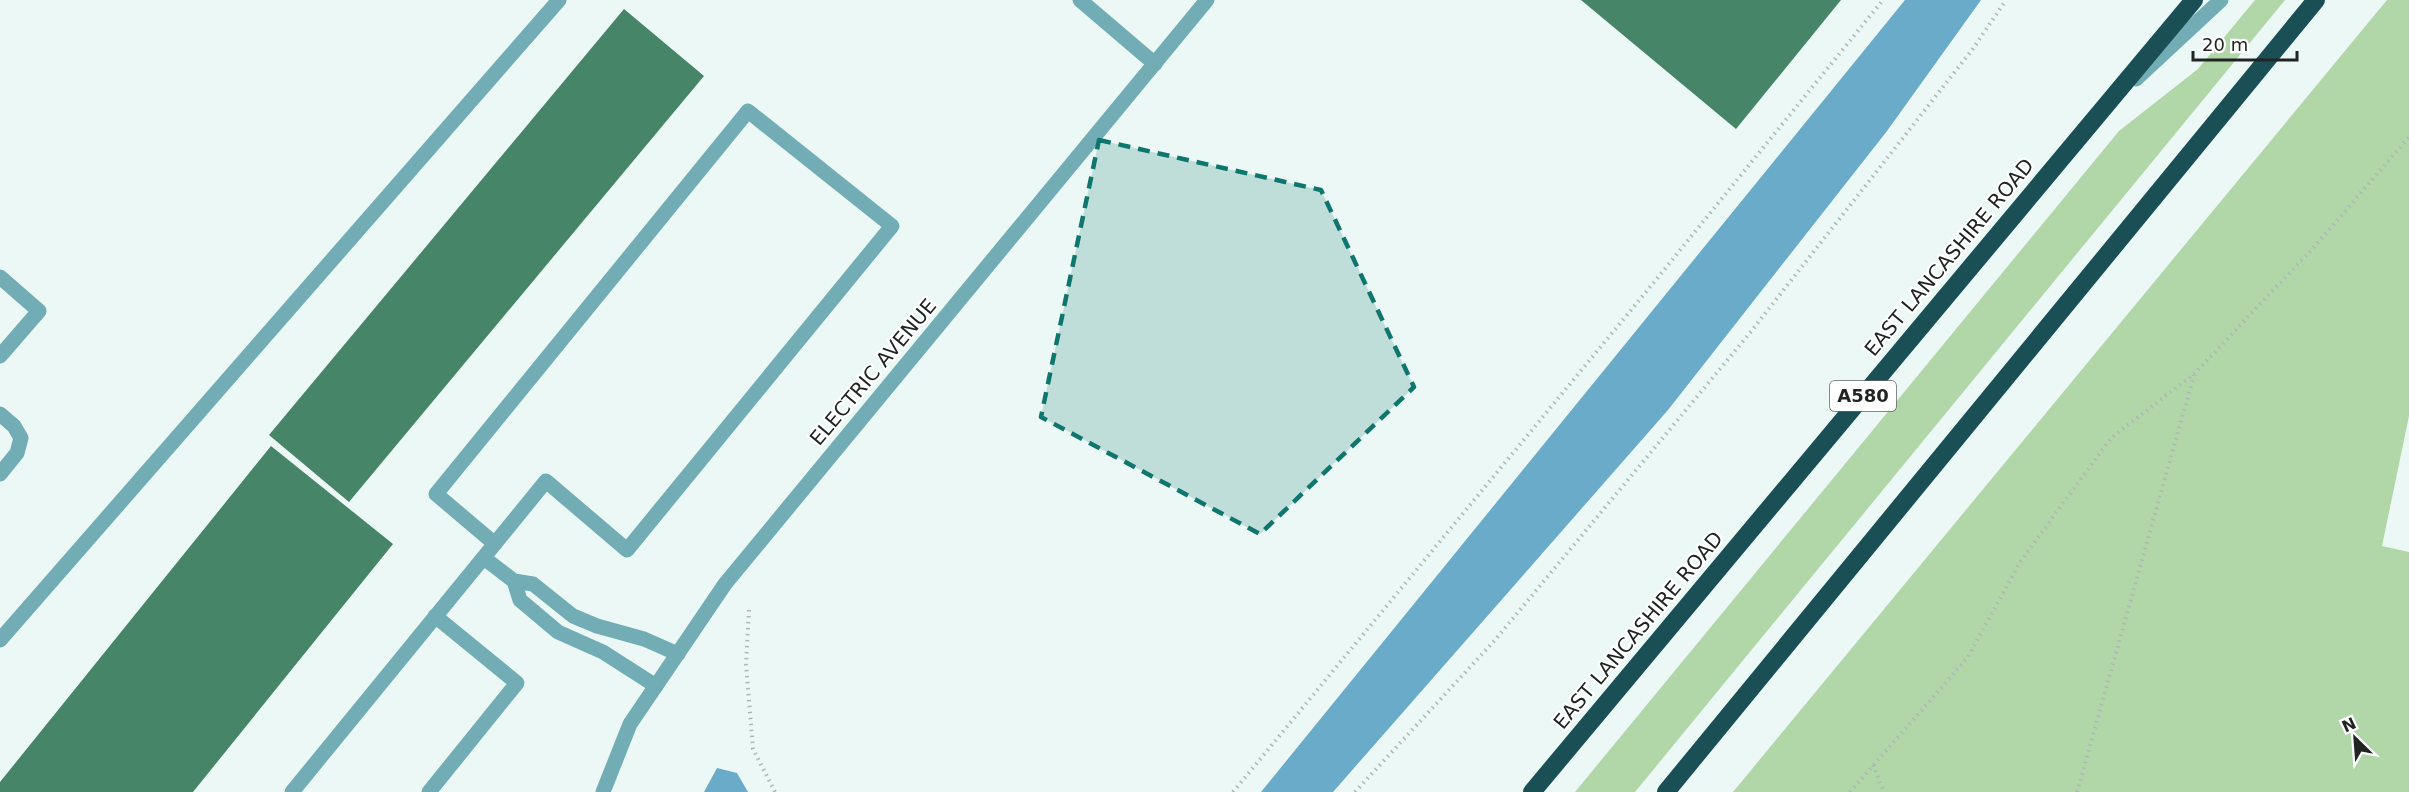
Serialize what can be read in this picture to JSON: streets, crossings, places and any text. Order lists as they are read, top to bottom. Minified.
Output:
{"streets":{"highway":["EAST LANCASHIRE ROAD","A580"],"street":["ELECTRIC AVENUE"]},"scale_bar":"20 m","north":"top left"}
